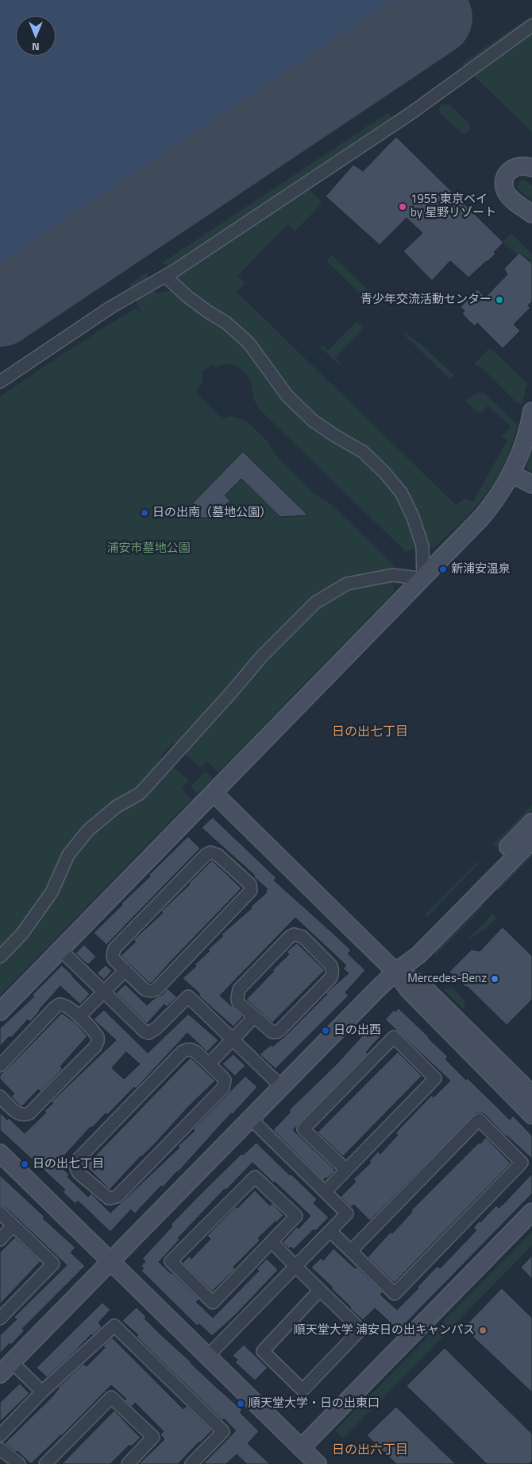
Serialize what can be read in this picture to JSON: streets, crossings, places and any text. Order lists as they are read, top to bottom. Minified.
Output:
{"districts":["日の出七丁目","日の出六丁目"],"parks":["浦安市墓地公園"],"places":["1955 東京ベイ by 星野リゾート","青少年交流活動センター","日の出南（墓地公園）","新浦安温泉","Mercedes-Benz","日の出西","日の出七丁目","順天堂大学 浦安日の出キャンパス","順天堂大学・日の出東口"],"north":"bottom"}
